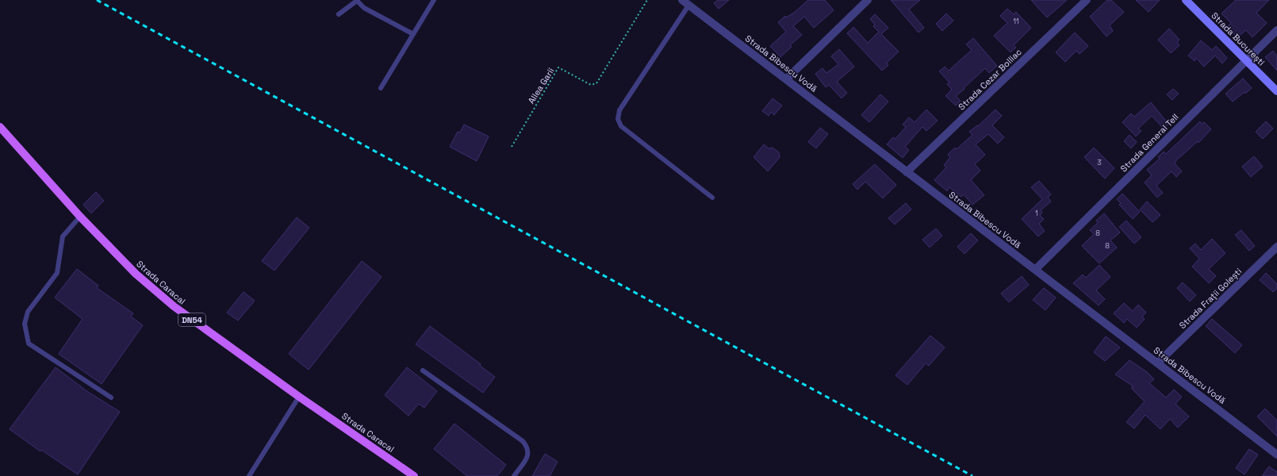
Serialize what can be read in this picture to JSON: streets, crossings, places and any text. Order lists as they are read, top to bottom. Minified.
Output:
{"streets":{"main road":["Strada Caracal","DN54"],"street":["Strada București","Strada Bibescu Vodă","Strada Cezar Bolliac","Strada General Tell","Strada Frații Golești"],"path":["Allea Garii"]},"crossings":[["Strada București","Strada General Tell"],["Strada Bibescu Vodă","Strada Cezar Bolliac"],["Strada Bibescu Vodă","Strada General Tell"],["Strada Bibescu Vodă","Strada Frații Golești"]],"house_numbers":["11","3","1","8","8"]}
